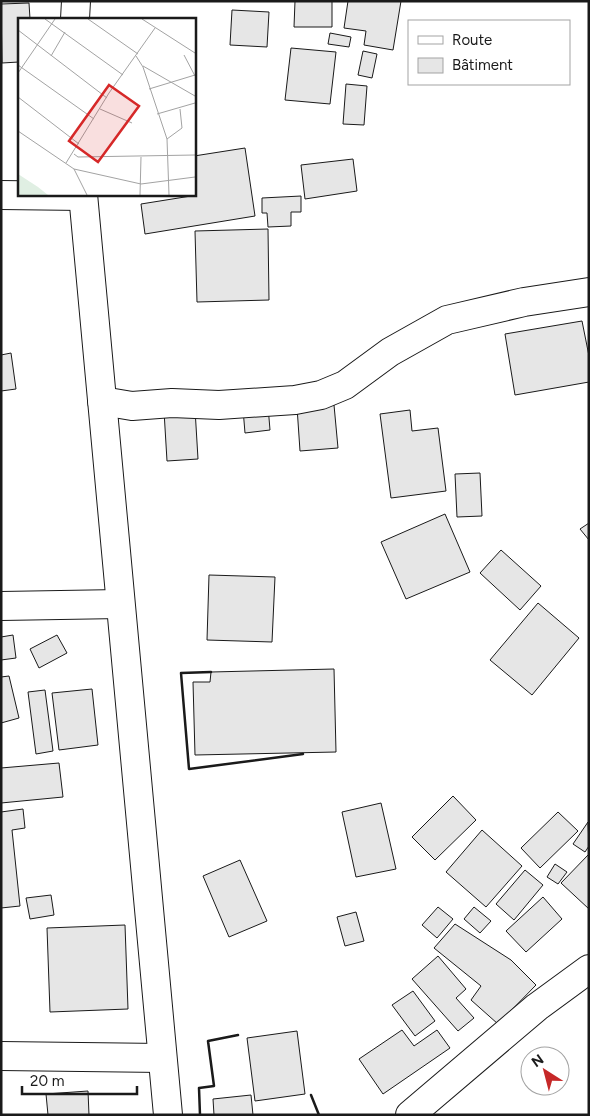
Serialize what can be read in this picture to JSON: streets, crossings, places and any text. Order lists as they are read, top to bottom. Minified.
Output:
{"legend":["Route","Bâtiment"],"scale_bar":"20 m","north":"top left"}
